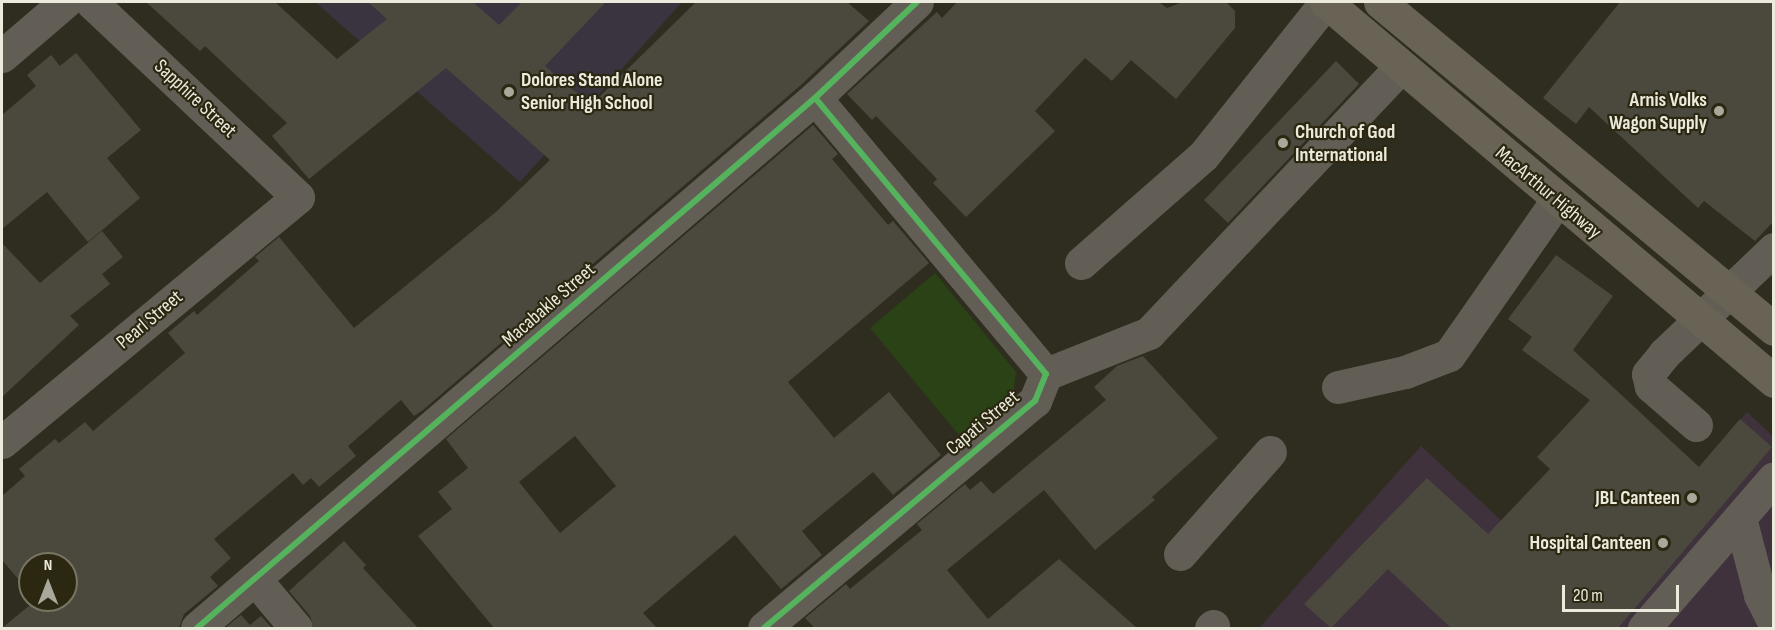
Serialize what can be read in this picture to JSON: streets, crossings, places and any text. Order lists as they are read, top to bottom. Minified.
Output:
{"streets":{"highway":["MacArthur Highway"],"street":["Sapphire Street","Macabakle Street","Pearl Street","Capati Street"]},"crossings":[["Sapphire Street","Pearl Street"]],"places":["Dolores Stand Alone Senior High School","Arnis Volks Wagon Supply","Church of God International","JBL Canteen","Hospital Canteen"],"scale_bar":"20 m","north":"top"}
